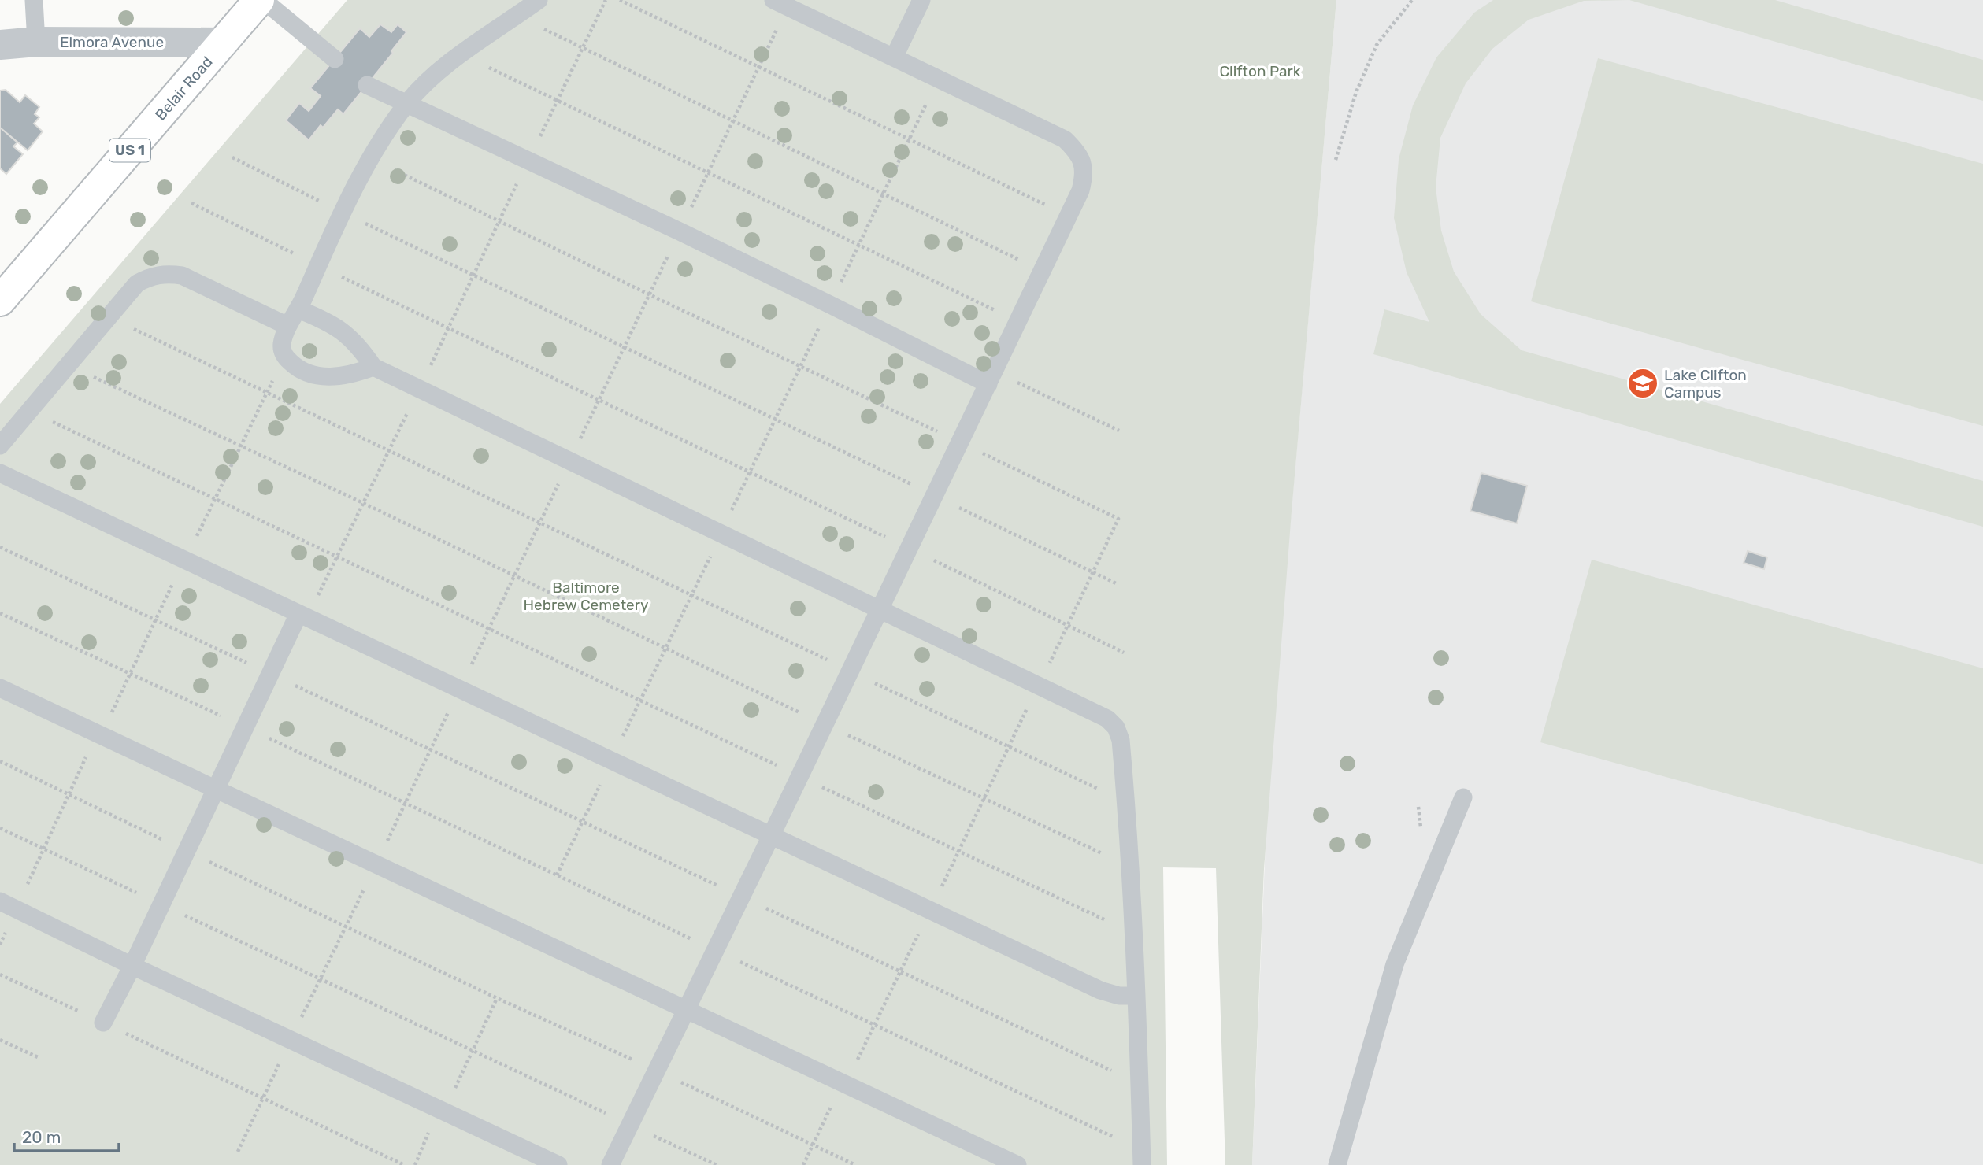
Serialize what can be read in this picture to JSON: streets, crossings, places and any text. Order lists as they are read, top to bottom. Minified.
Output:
{"streets":{"main road":["Belair Road","US 1"],"street":["Elmora Avenue"]},"crossings":[["Elmora Avenue","Belair Road"]],"parks":["Clifton Park","Baltimore Hebrew Cemetery"],"places":{"school or university":["Lake Clifton Campus"]},"scale_bar":"20 m"}
